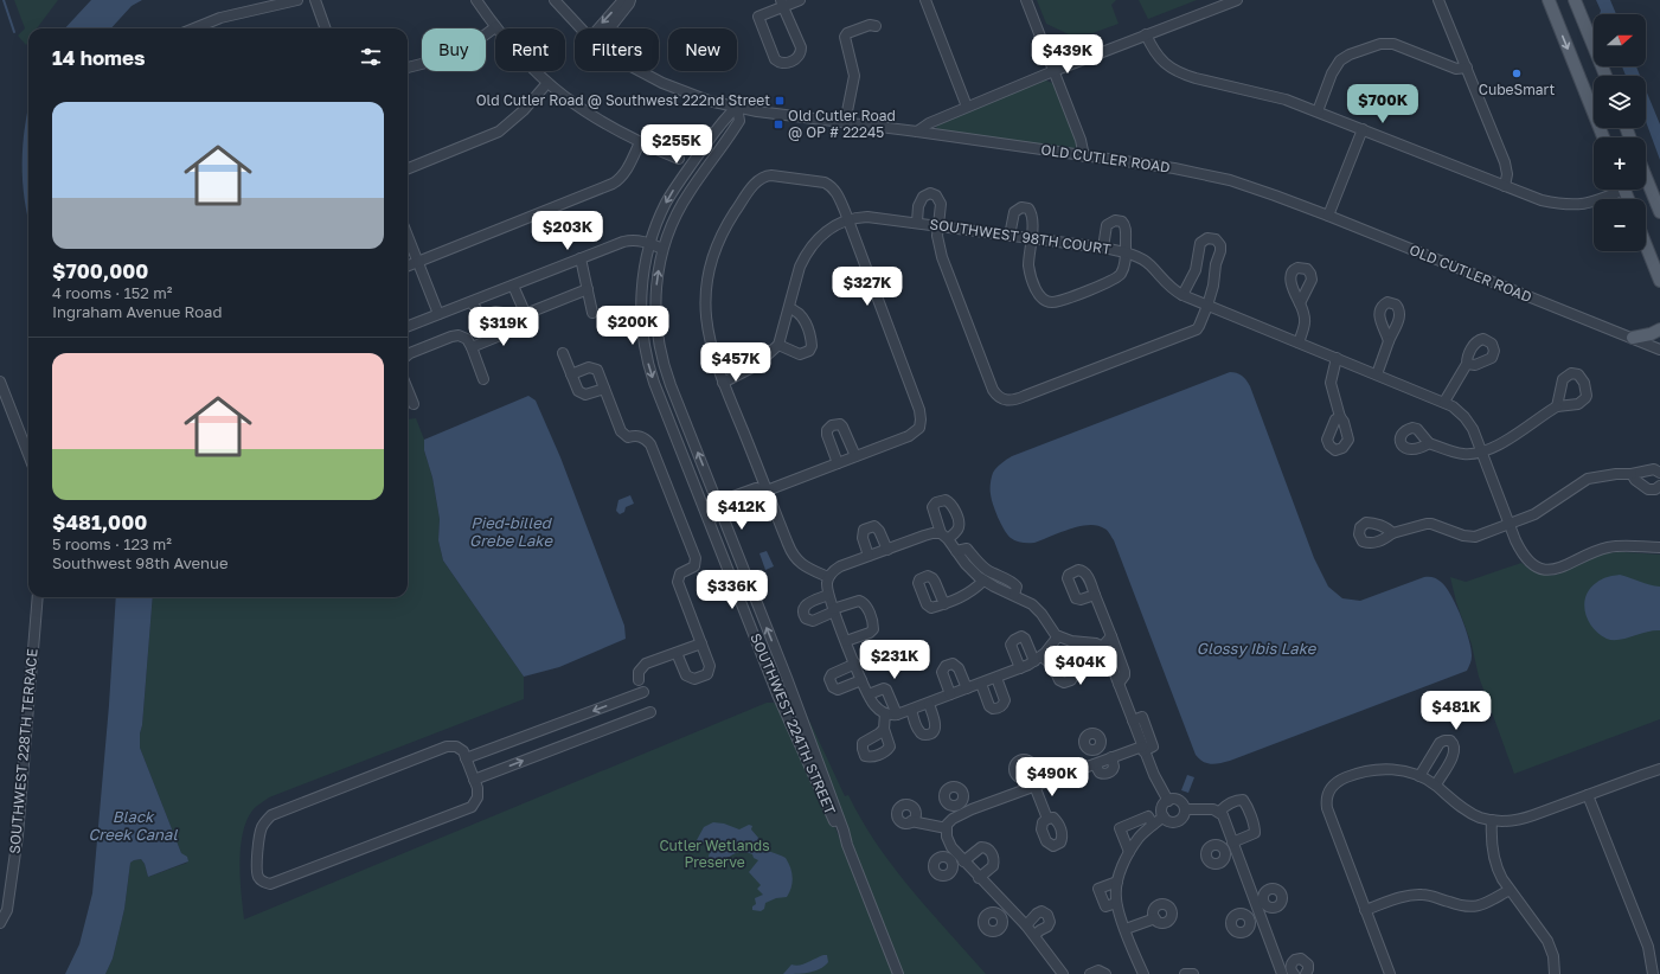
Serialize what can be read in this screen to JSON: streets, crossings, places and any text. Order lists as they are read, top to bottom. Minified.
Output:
{"streets":{"street":["OLD CUTLER ROAD","SOUTHWEST 98TH COURT","SOUTHWEST 224TH STREET","SOUTHWEST 228TH TERRACE"]},"crossings":[["OLD CUTLER ROAD","SOUTHWEST 224TH STREET"]],"water":["Pied-billed Grebe Lake","Glossy Ibis Lake","Black Creek Canal"],"parks":["Cutler Wetlands Preserve"],"places":{"other":["CubeSmart"],"transit":["Old Cutler Road @ Southwest 222nd Street","Old Cutler Road @ OP # 22245"]},"north":"right","page":{"map_buttons":["+","−"],"chip":["Buy","Rent","Filters","New"],"heading":"14 homes","price":["$439K","$700K","$255K","$203K","$327K","$200K","$319K","$457K","$412K","$336K","$231K","$404K","$481K","$490K"],"list":[{"name":"$700,000","note":"4 rooms · 152 m² · Ingraham Avenue Road"},{"name":"$481,000","note":"5 rooms · 123 m² · Southwest 98th Avenue"}]}}
